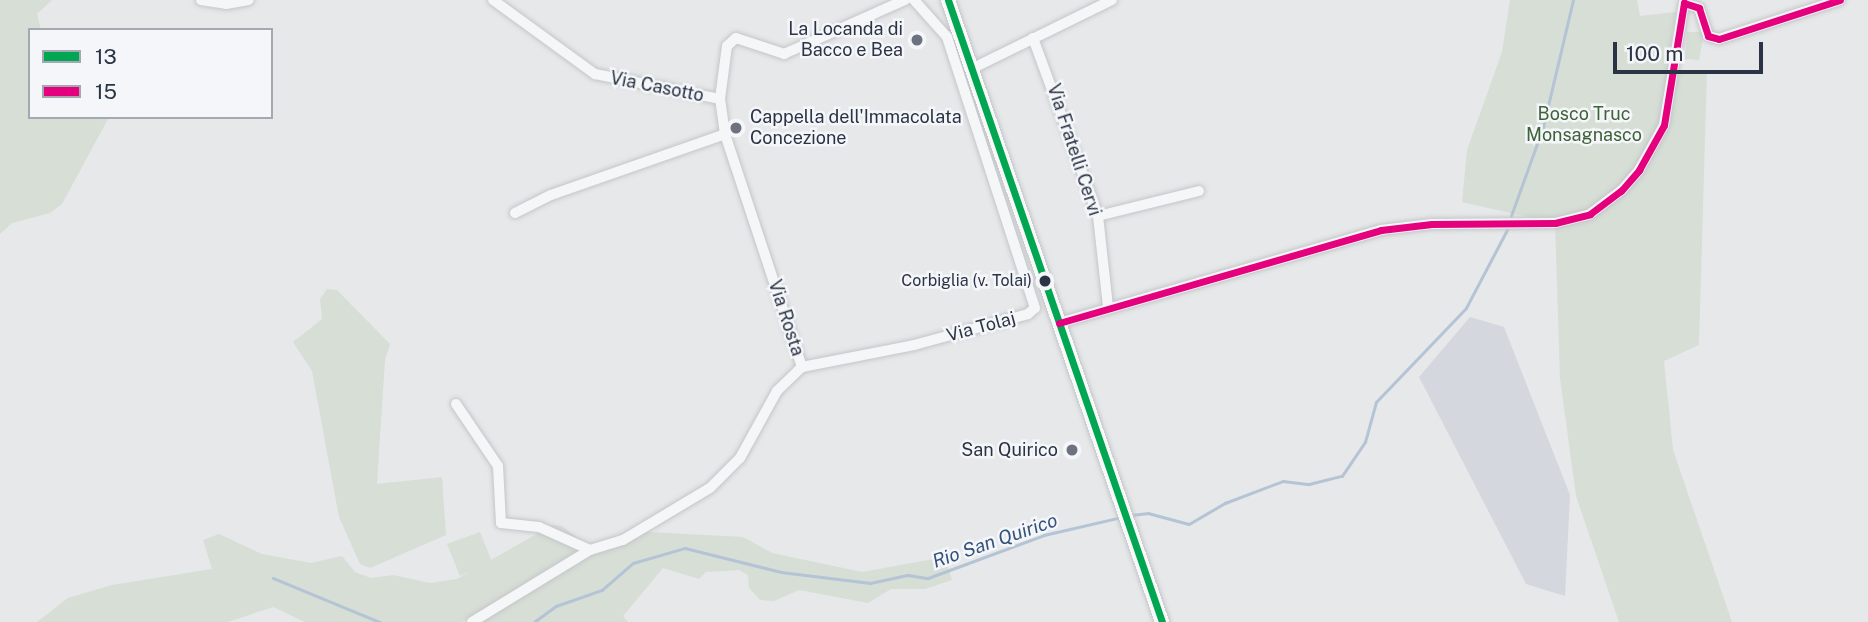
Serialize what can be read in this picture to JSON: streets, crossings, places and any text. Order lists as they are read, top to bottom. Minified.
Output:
{"streets":{"street":["Via Casotto","Via Fratelli Cervi","Via Rosta","Via Tolaj"]},"crossings":[["Via Casotto","Via Rosta"],["Via Rosta","Via Tolaj"]],"water":["Rio San Quirico"],"parks":["Bosco Truc Monsagnasco"],"places":["La Locanda di Bacco e Bea","Cappella dell'Immacolata Concezione","Corbiglia (v. Tolai)","San Quirico"],"lines":["transit line 13","transit line 15"],"legend":["13","15"],"scale_bar":"100 m"}
